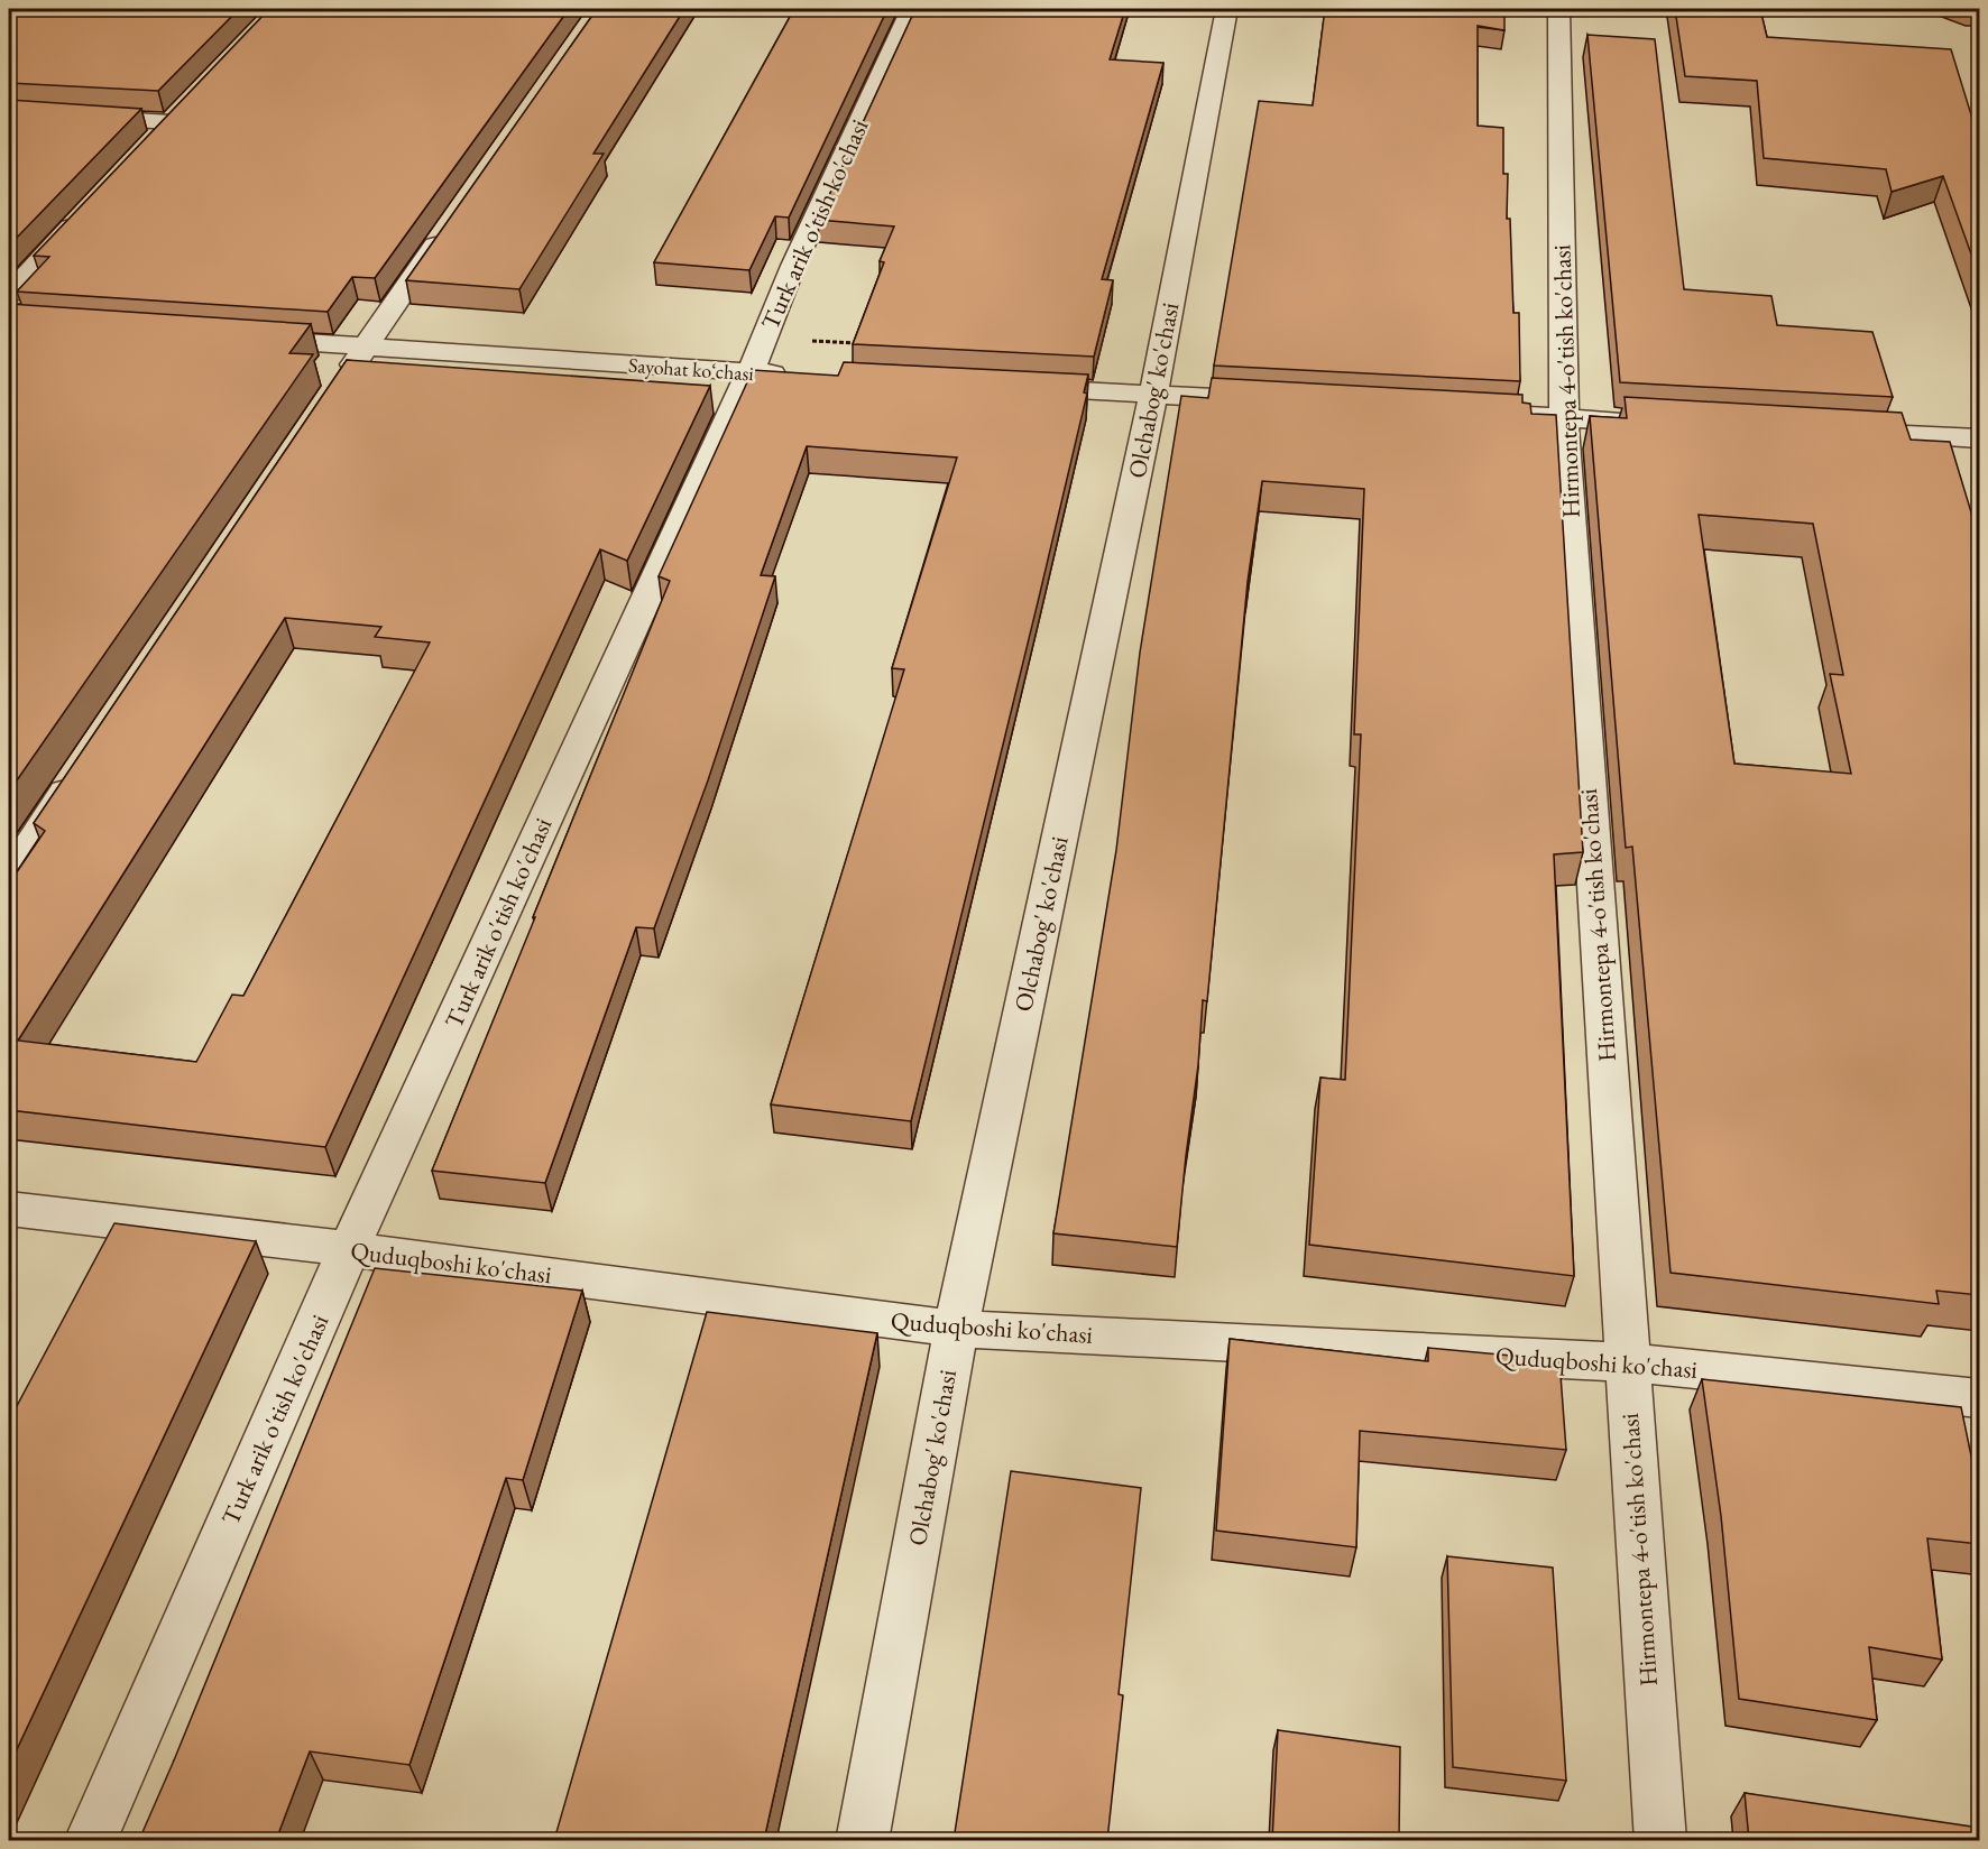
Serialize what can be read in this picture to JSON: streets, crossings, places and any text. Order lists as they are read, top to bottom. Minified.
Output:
{"streets":{"street":["Turk arik o'tish ko'chasi","Sayohat koʻchasi","Hirmontepa 4-o'tish ko'chasi","Olchabog' ko'chasi","Quduqboshi ko'chasi"]},"crossings":[["Turk arik o'tish ko'chasi","Sayohat koʻchasi"],["Turk arik o'tish ko'chasi","Quduqboshi ko'chasi"],["Hirmontepa 4-o'tish ko'chasi","Quduqboshi ko'chasi"],["Olchabog' ko'chasi","Quduqboshi ko'chasi"]]}
